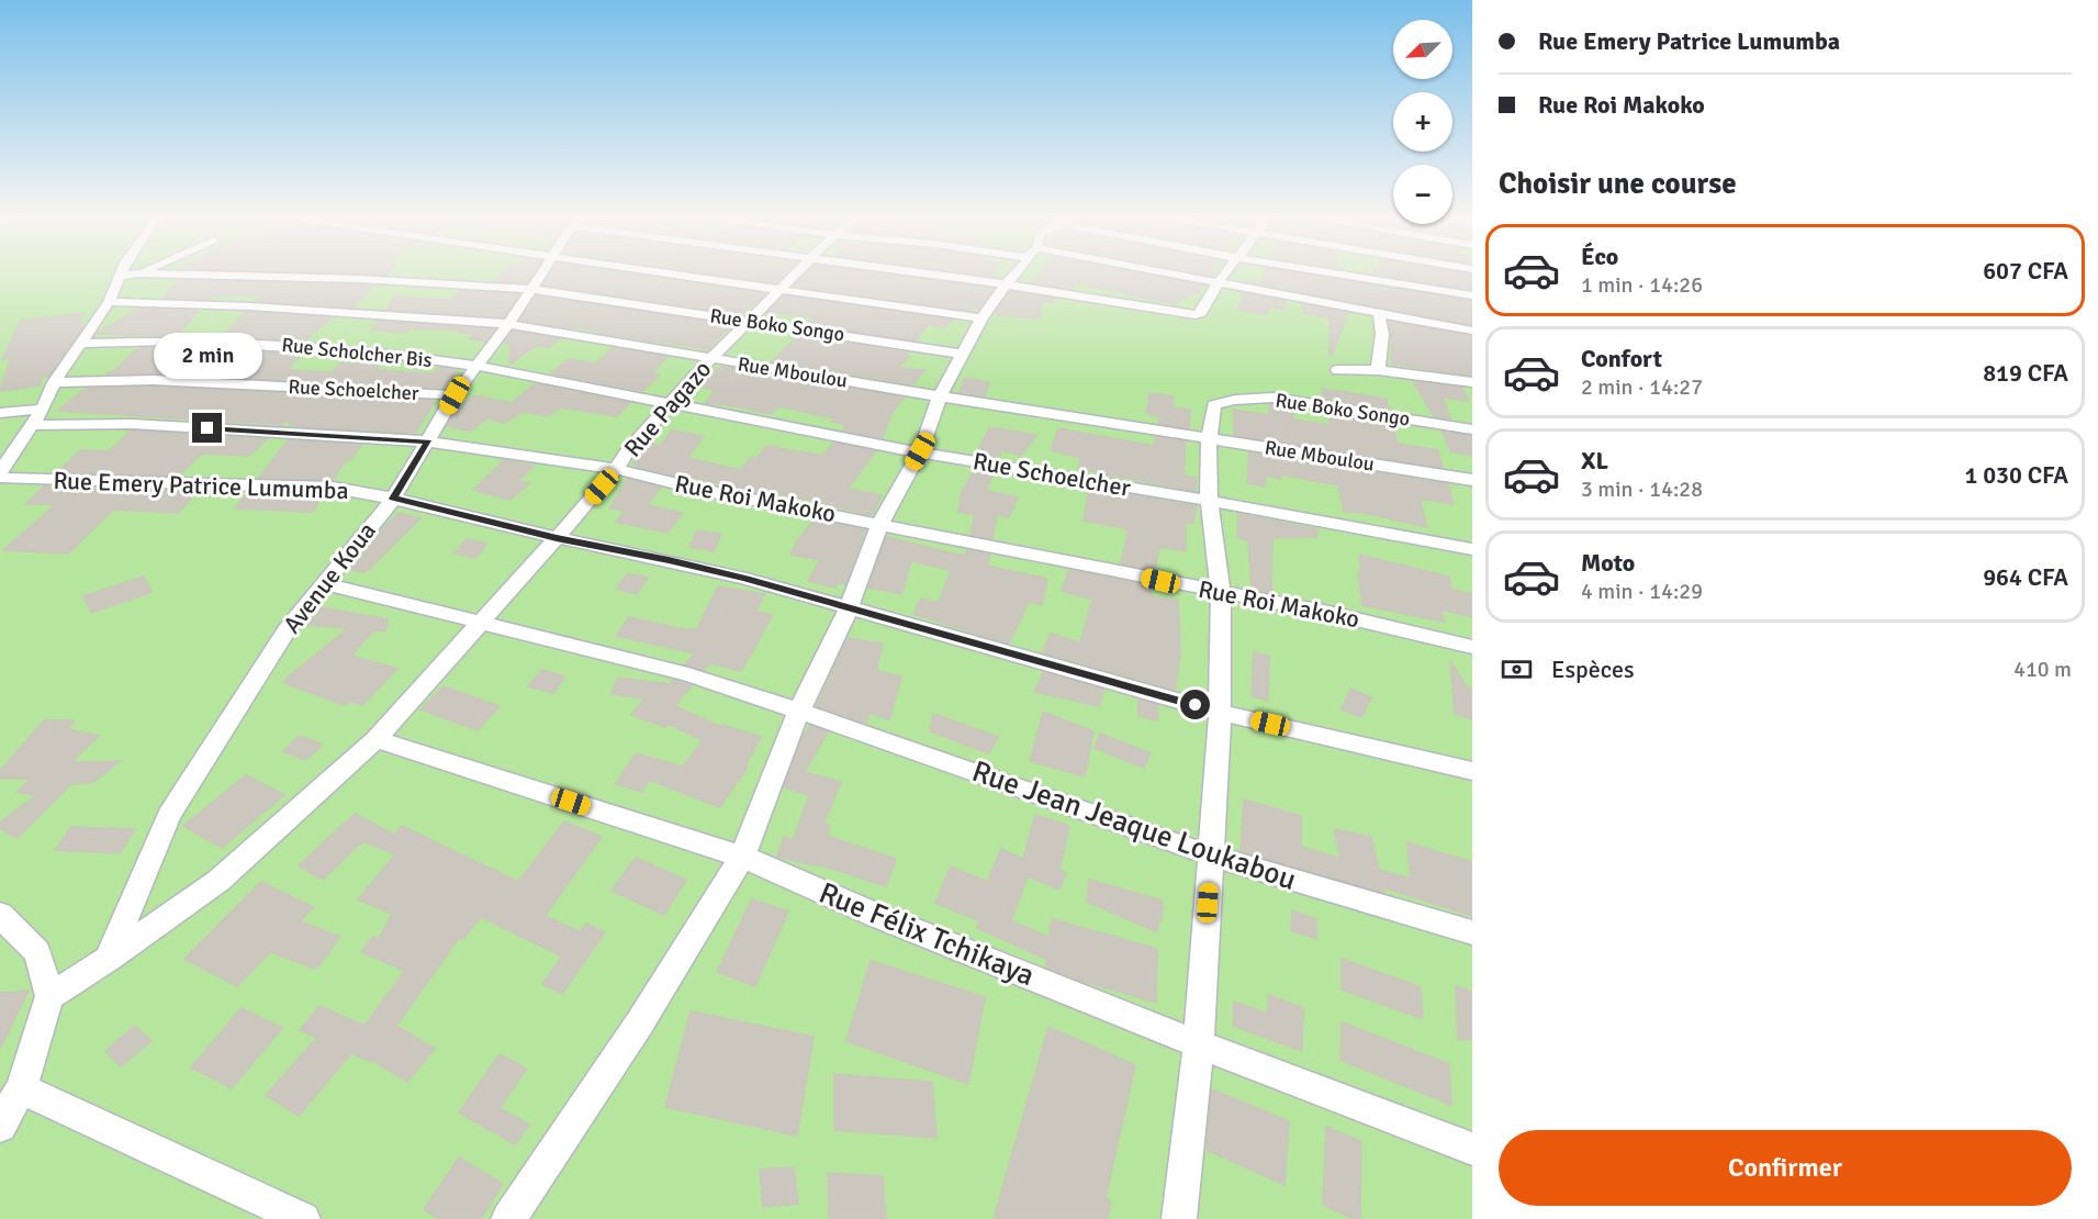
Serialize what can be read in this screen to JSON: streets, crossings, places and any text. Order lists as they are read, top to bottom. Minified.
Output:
{"streets":{"street":["Rue Boko Songo","Rue Scholcher Bis","Rue Mboulou","Rue Schoelcher","Rue Pagazo","Rue Emery Patrice Lumumba","Rue Roi Makoko","Avenue Koua","Rue Jean Jeaque Loukabou","Rue Félix Tchikaya"]},"crossings":[["Rue Boko Songo","Rue Mboulou"],["Rue Boko Songo","Rue Pagazo"],["Rue Boko Songo","Avenue Koua"],["Rue Scholcher Bis","Rue Schoelcher"],["Rue Scholcher Bis","Avenue Koua"],["Rue Mboulou","Rue Pagazo"],["Rue Mboulou","Avenue Koua"],["Rue Schoelcher","Rue Pagazo"],["Rue Schoelcher","Avenue Koua"],["Rue Pagazo","Rue Emery Patrice Lumumba"],["Rue Pagazo","Rue Roi Makoko"],["Rue Pagazo","Avenue Koua"],["Rue Pagazo","Rue Jean Jeaque Loukabou"],["Rue Pagazo","Rue Félix Tchikaya"],["Rue Emery Patrice Lumumba","Avenue Koua"],["Rue Roi Makoko","Avenue Koua"],["Avenue Koua","Rue Jean Jeaque Loukabou"]],"north":"bottom left","page":{"banner":["Rue Emery Patrice Lumumba","Rue Roi Makoko"],"map_buttons":["+","−"],"heading":"Choisir une course","list":[{"name":"Éco","note":"1 min · 14:26","value":"607 CFA"},{"name":"Confort","note":"2 min · 14:27","value":"819 CFA"},{"name":"XL","note":"3 min · 14:28","value":"1 030 CFA"},{"name":"Moto","note":"4 min · 14:29","value":"964 CFA"}],"bubble":"2 min","pay":["Espèces","410 m"],"buttons":"Confirmer"}}
